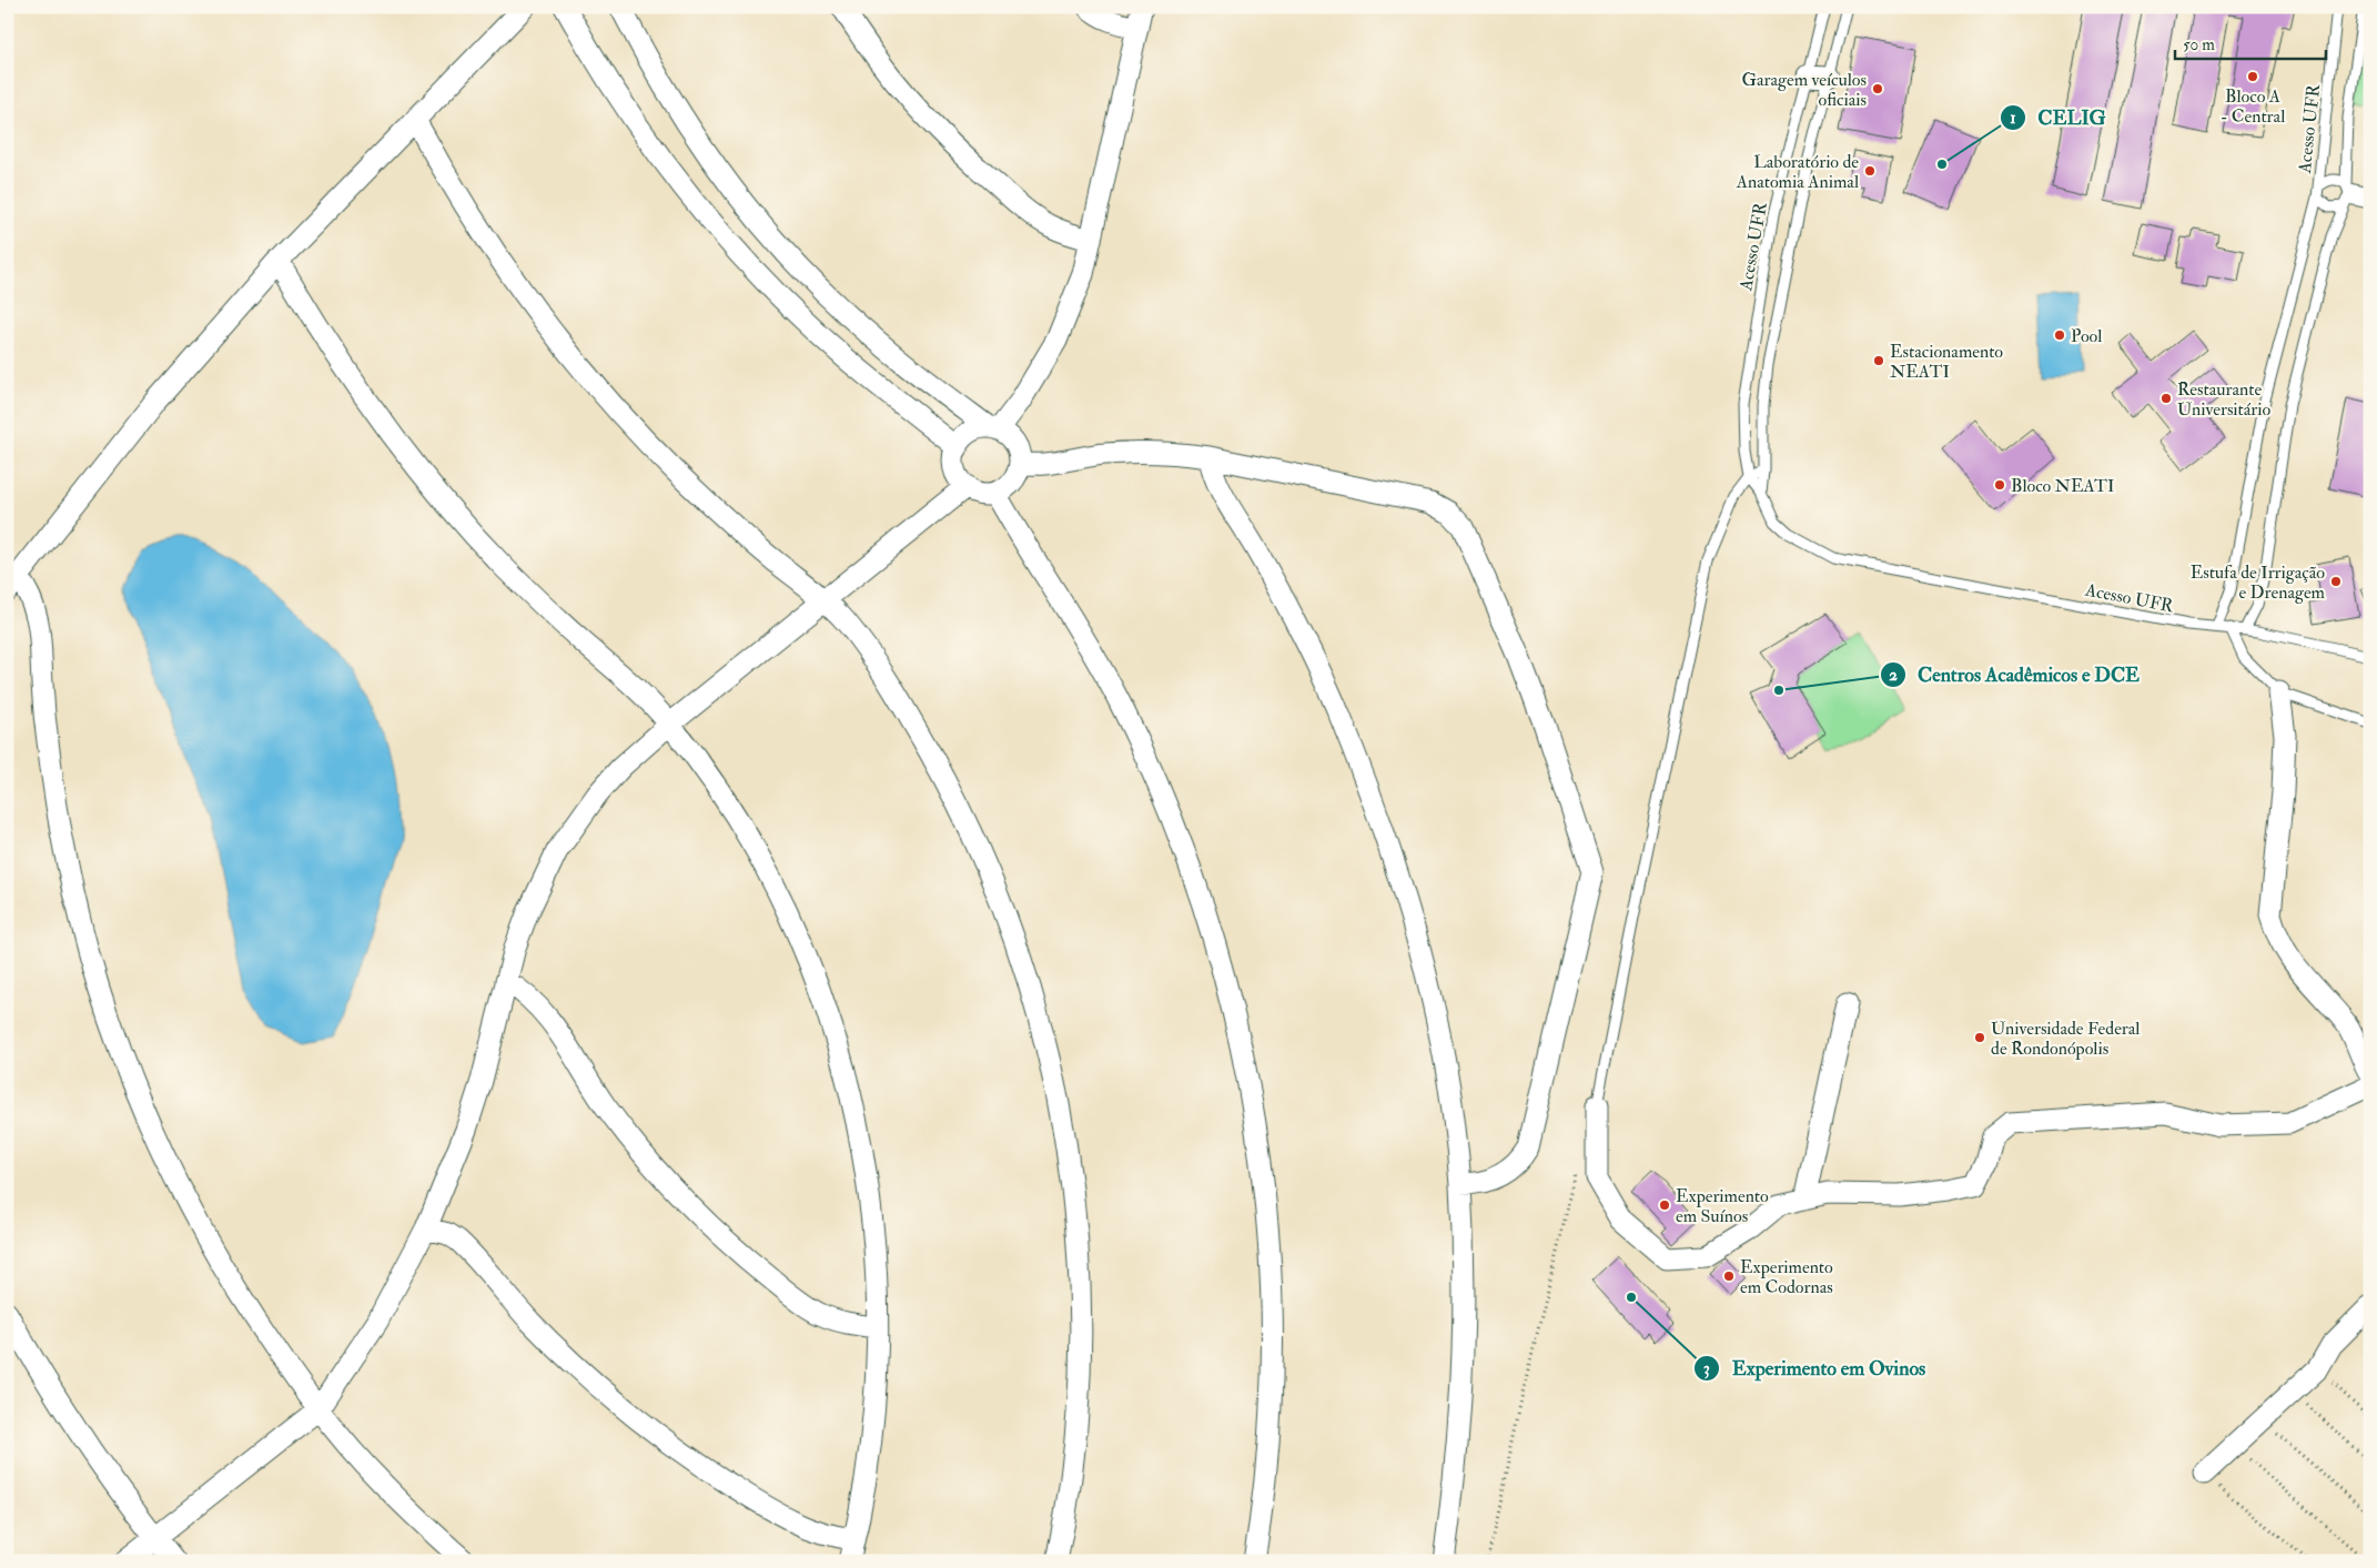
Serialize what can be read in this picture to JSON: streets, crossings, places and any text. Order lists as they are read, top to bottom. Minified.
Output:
{"streets":{"lane":["Acesso UFR"]},"places":["Bloco A - Central","Garagem veículos oficiais","CELIG","Laboratório de Anatomia Animal","Pool","Estacionamento NEATI","Restaurante Universitário","Bloco NEATI","Estufa de Irrigação e Drenagem","Centros Acadêmicos e DCE","Universidade Federal de Rondonópolis","Experimento em Suínos","Experimento em Codornas","Experimento em Ovinos"],"scale_bar":"50 m"}
